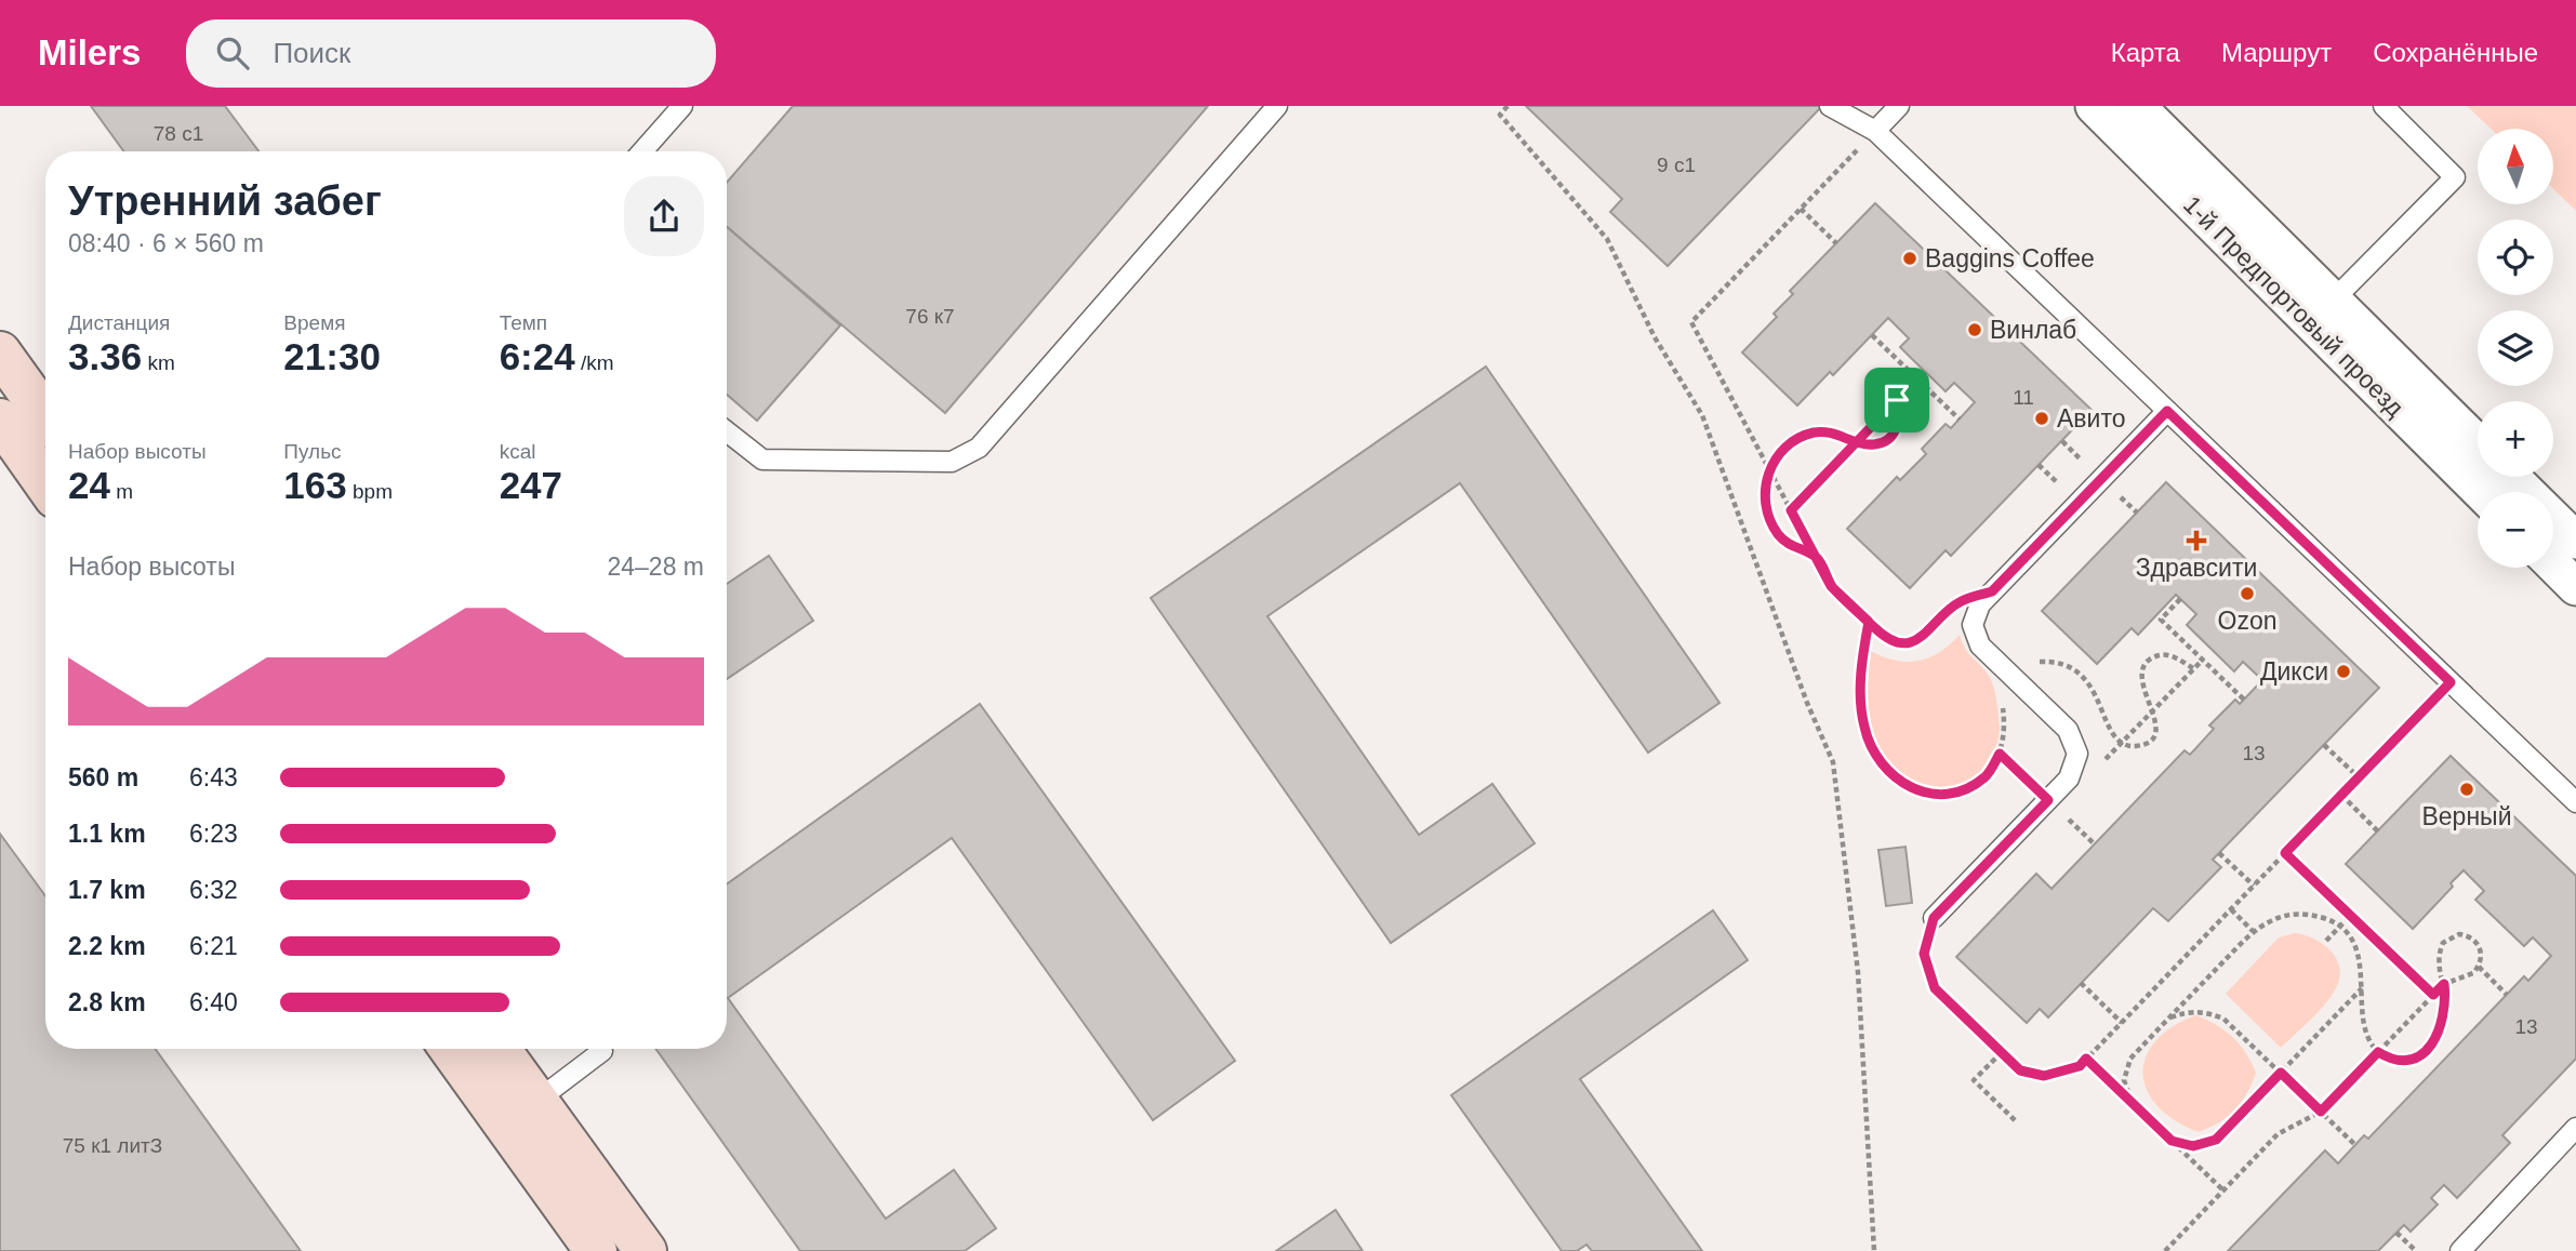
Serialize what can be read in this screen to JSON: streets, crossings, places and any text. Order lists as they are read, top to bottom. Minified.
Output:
{"streets":{"street":["1-й Предпортовый проезд"]},"places":{"other":["Baggins Coffee","Винлаб","Авито","Ozon","Дикси","Верный"],"health":["Здравсити"]},"house_numbers":["78 с1","9 с1","76 к7","11","13","13","75 к1 литЗ"],"north":"top","page":{"header":"Milers","search":"Поиск","nav":["Карта","Маршрут","Сохранённые"],"map_buttons":["+","−"],"heading":["Утренний забег","08:40 · 6 × 560 m"],"stats":[["Дистанция","3.36 km"],["Время","21:30"],["Темп","6:24 /km"],["Набор высоты","24 m"],["Пульс","163 bpm"],["kcal","247"]],"chart":["Набор высоты","24–28 m"],"list":[{"name":"560 m","note":"6:43"},{"name":"1.1 km","note":"6:23"},{"name":"1.7 km","note":"6:32"},{"name":"2.2 km","note":"6:21"},{"name":"2.8 km","note":"6:40"}]}}
